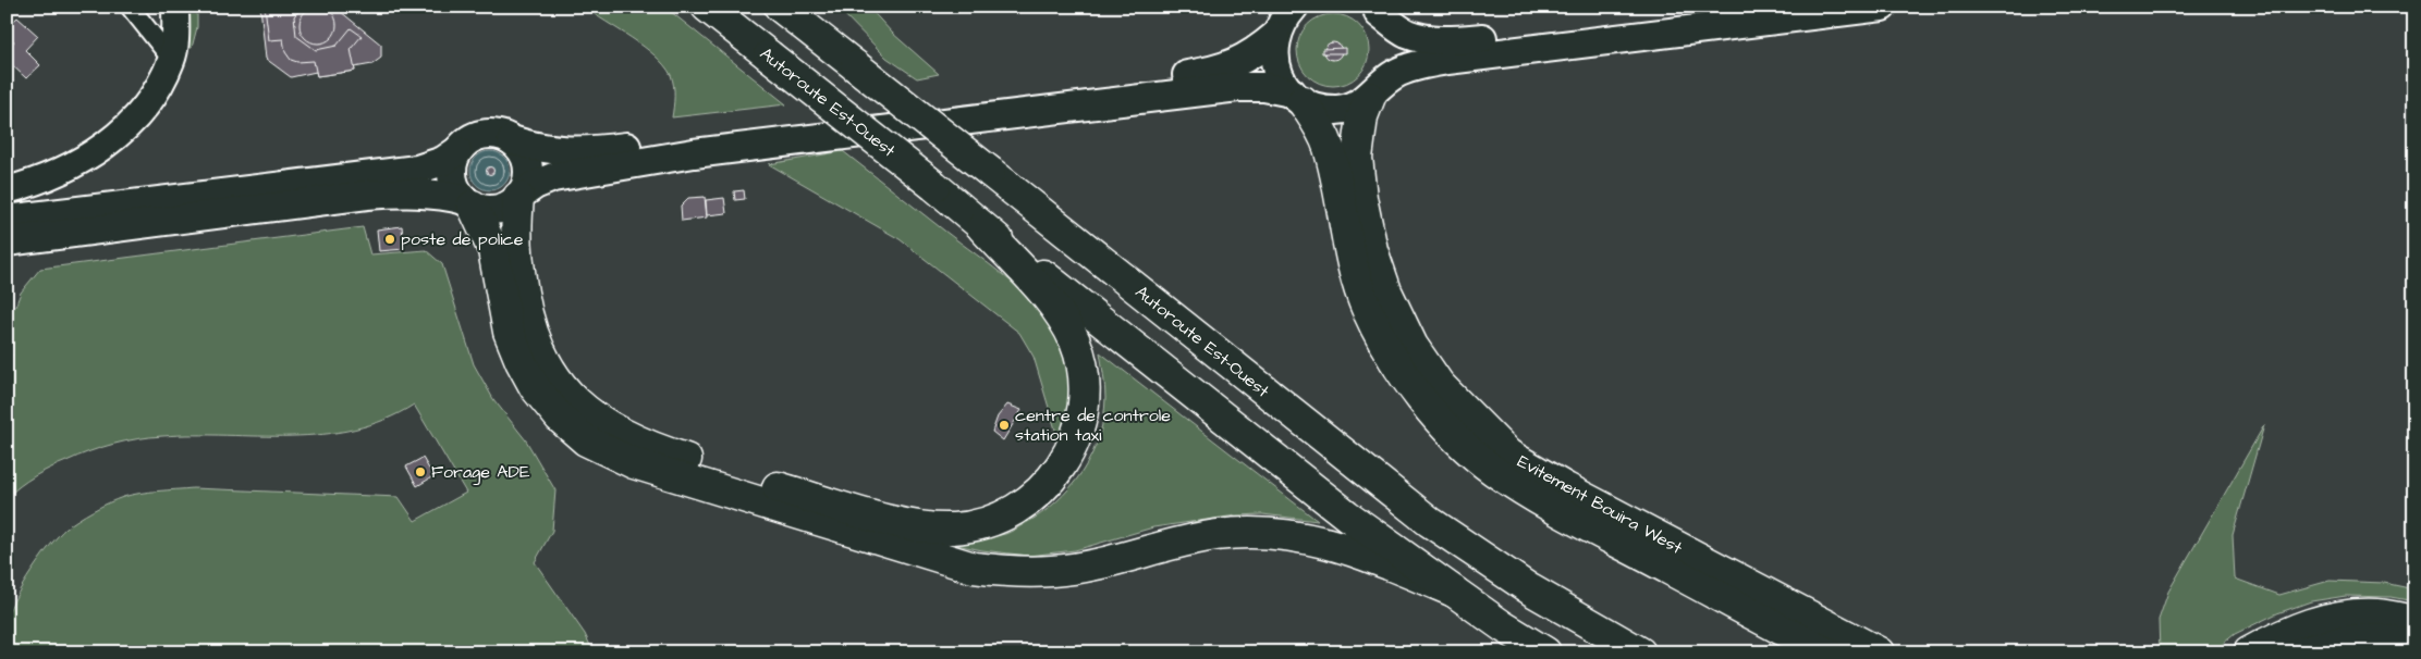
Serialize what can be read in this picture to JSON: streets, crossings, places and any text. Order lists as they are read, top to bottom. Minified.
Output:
{"streets":{"highway":["Autoroute Est-Ouest","Evitement Bouira West"]},"places":["poste de police","centre de controle station taxi","Forage ADE"]}
